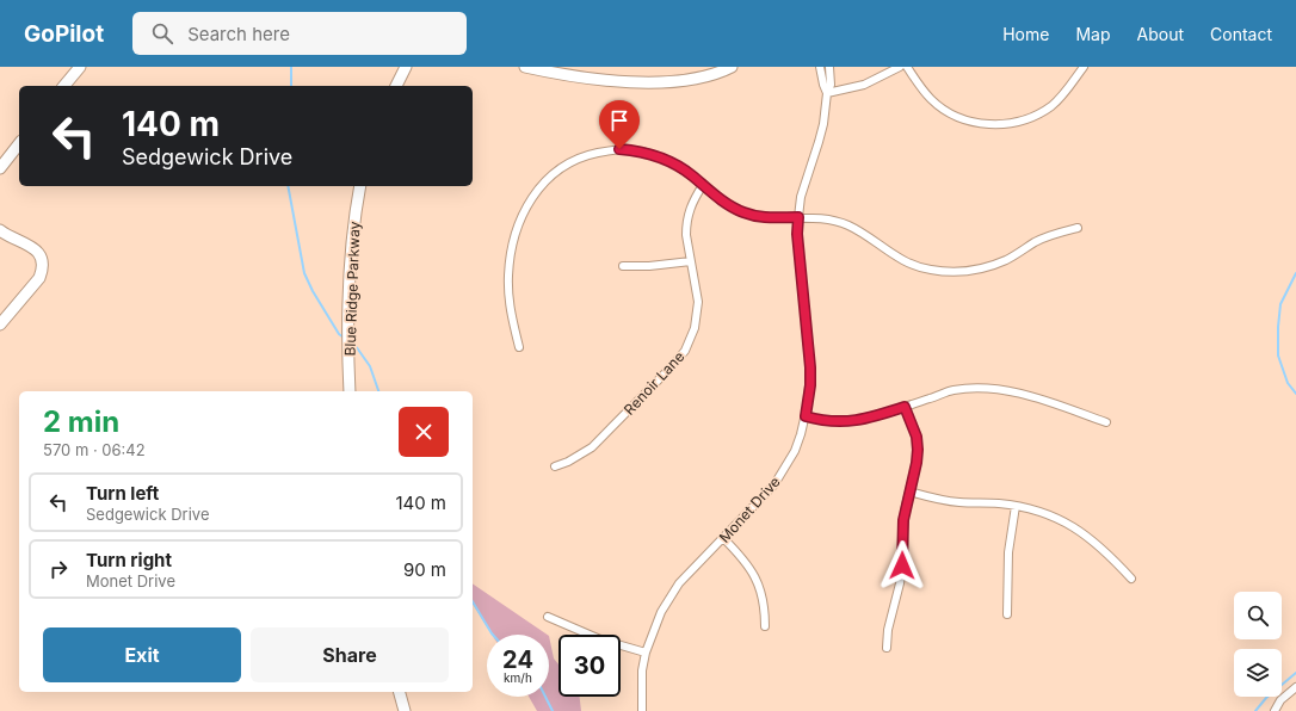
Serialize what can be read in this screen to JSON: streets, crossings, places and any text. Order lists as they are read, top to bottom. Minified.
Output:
{"streets":{"street":["Blue Ridge Parkway","Renoir Lane","Monet Drive"]},"page":{"header":"GoPilot","search":"Search here","nav":["Home","Map","About","Contact"],"turn":["140 m","Sedgewick Drive"],"heading":["2 min","570 m · 06:42"],"list":[{"name":"Turn left","note":"Sedgewick Drive","value":"140 m"},{"name":"Turn right","note":"Monet Drive","value":"90 m"}],"buttons":["Exit","Share"],"speed":"24 km/h","limit":"30"}}
